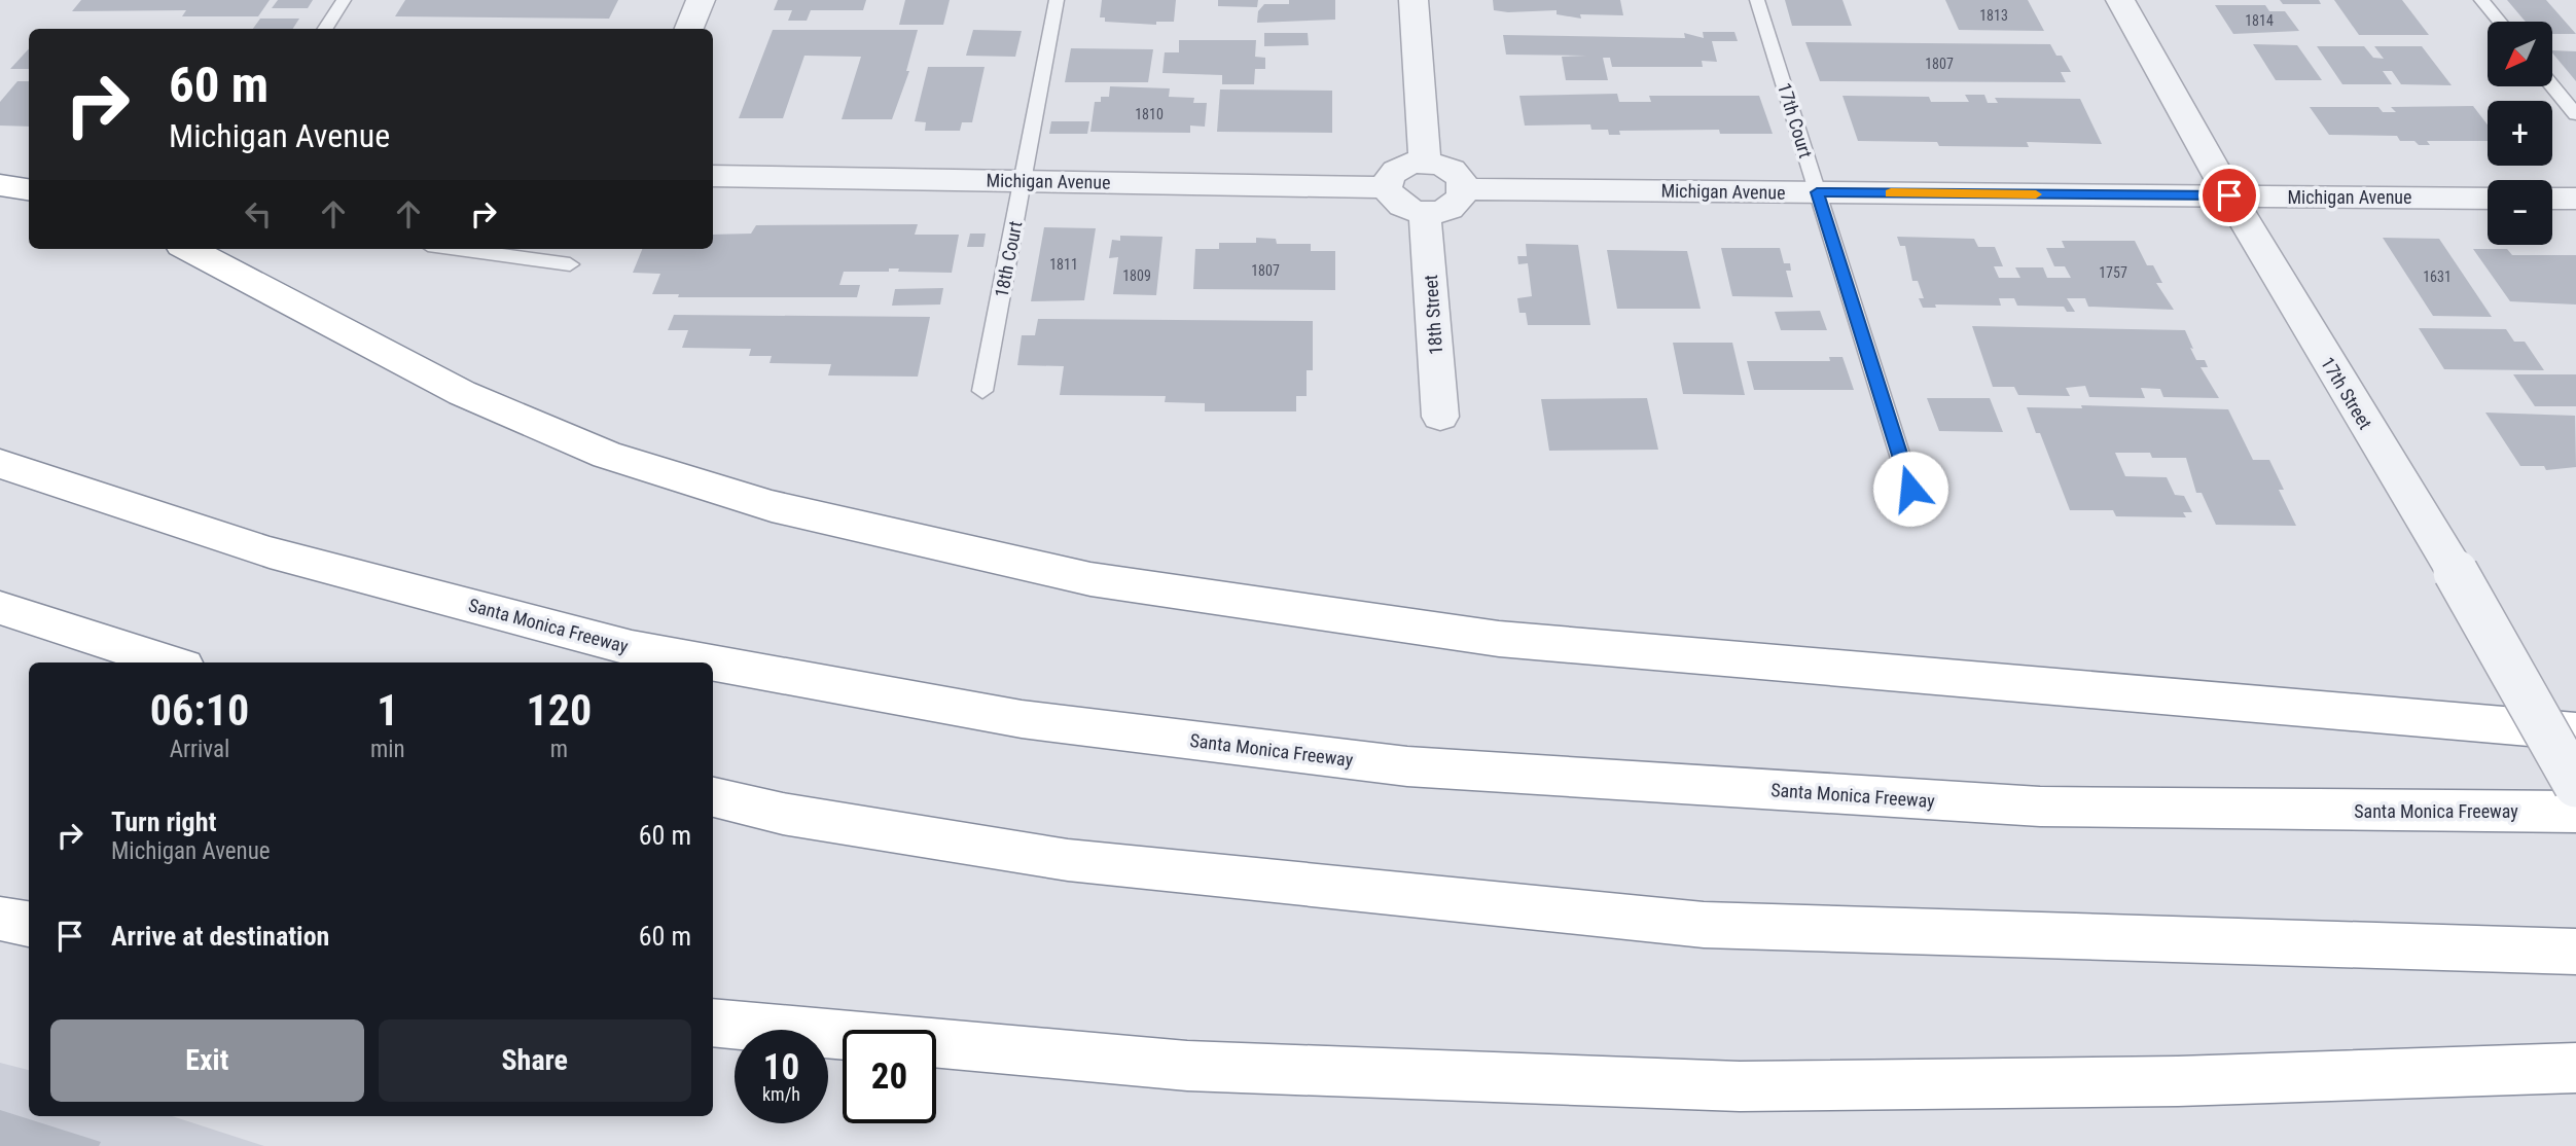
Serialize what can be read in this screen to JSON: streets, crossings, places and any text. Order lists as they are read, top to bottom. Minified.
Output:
{"streets":{"highway":["Santa Monica Freeway"],"street":["Michigan Avenue","18th Street","17th Street"],"lane":["17th Court","18th Court"]},"crossings":[["17th Court","Michigan Avenue"],["Michigan Avenue","18th Court"],["Michigan Avenue","18th Street"],["Michigan Avenue","17th Street"]],"house_numbers":["1813","1814","1807","1810","1811","1807","1757","1809","1631"],"north":"bottom left","page":{"map_buttons":["+","−"],"turn":["60 m","Michigan Avenue"],"eta":["06:10","Arrival","1","min","120","m"],"list":[{"name":"Turn right","note":"Michigan Avenue","value":"60 m"},{"name":"Arrive at destination","value":"60 m"}],"buttons":["Exit","Share"],"speed":"10 km/h","limit":"20"}}
